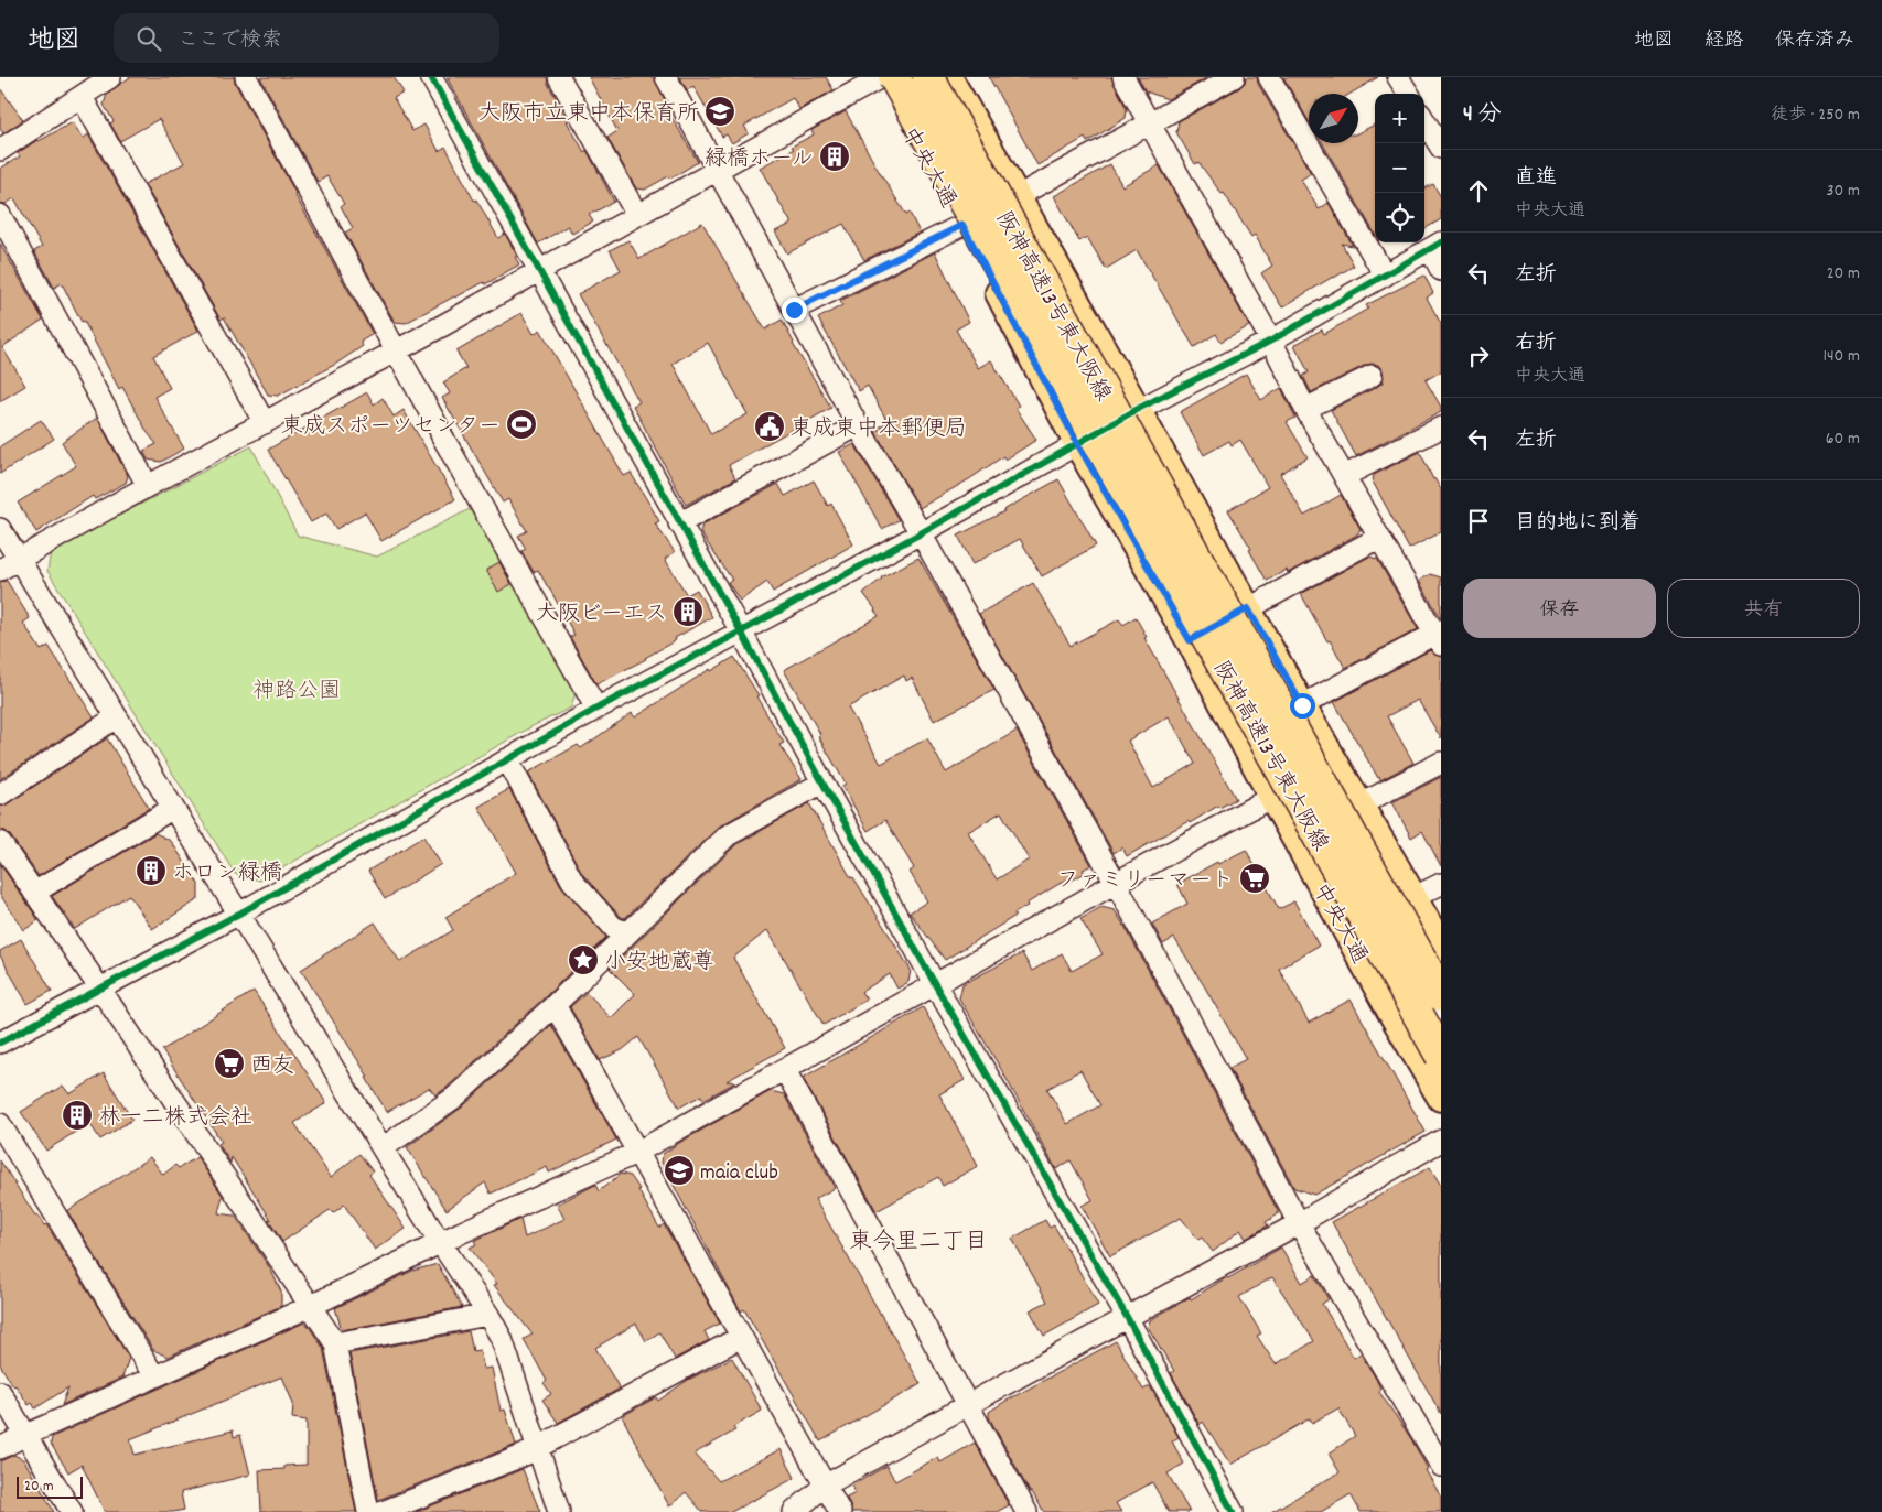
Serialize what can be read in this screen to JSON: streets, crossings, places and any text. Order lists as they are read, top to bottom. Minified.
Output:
{"streets":{"highway":["阪神高速13号東大阪線"],"main road":["中央大通"]},"districts":["東今里二丁目"],"parks":["神路公園"],"places":{"school or university":["大阪市立東中本保育所","maia club"],"building":["緑橋ホール","大阪ビーエス","ホロン緑橋","林一二株式会社"],"sports":["東成スポーツセンター"],"public building":["東成東中本郵便局"],"supermarket":["ファミリーマート","西友"],"place":["小安地蔵尊"]},"scale_bar":"20 m","north":"top right","page":{"header":"地図","search":"ここで検索","nav":["地図","経路","保存済み"],"heading":["4 分","徒歩 · 250 m"],"map_buttons":["+","−"],"list":[["直進","中央大通","30 m"],["左折","20 m"],["右折","中央大通","140 m"],["左折","60 m"],"目的地に到着"],"buttons":["保存","共有"],"scale":"20 m"}}
